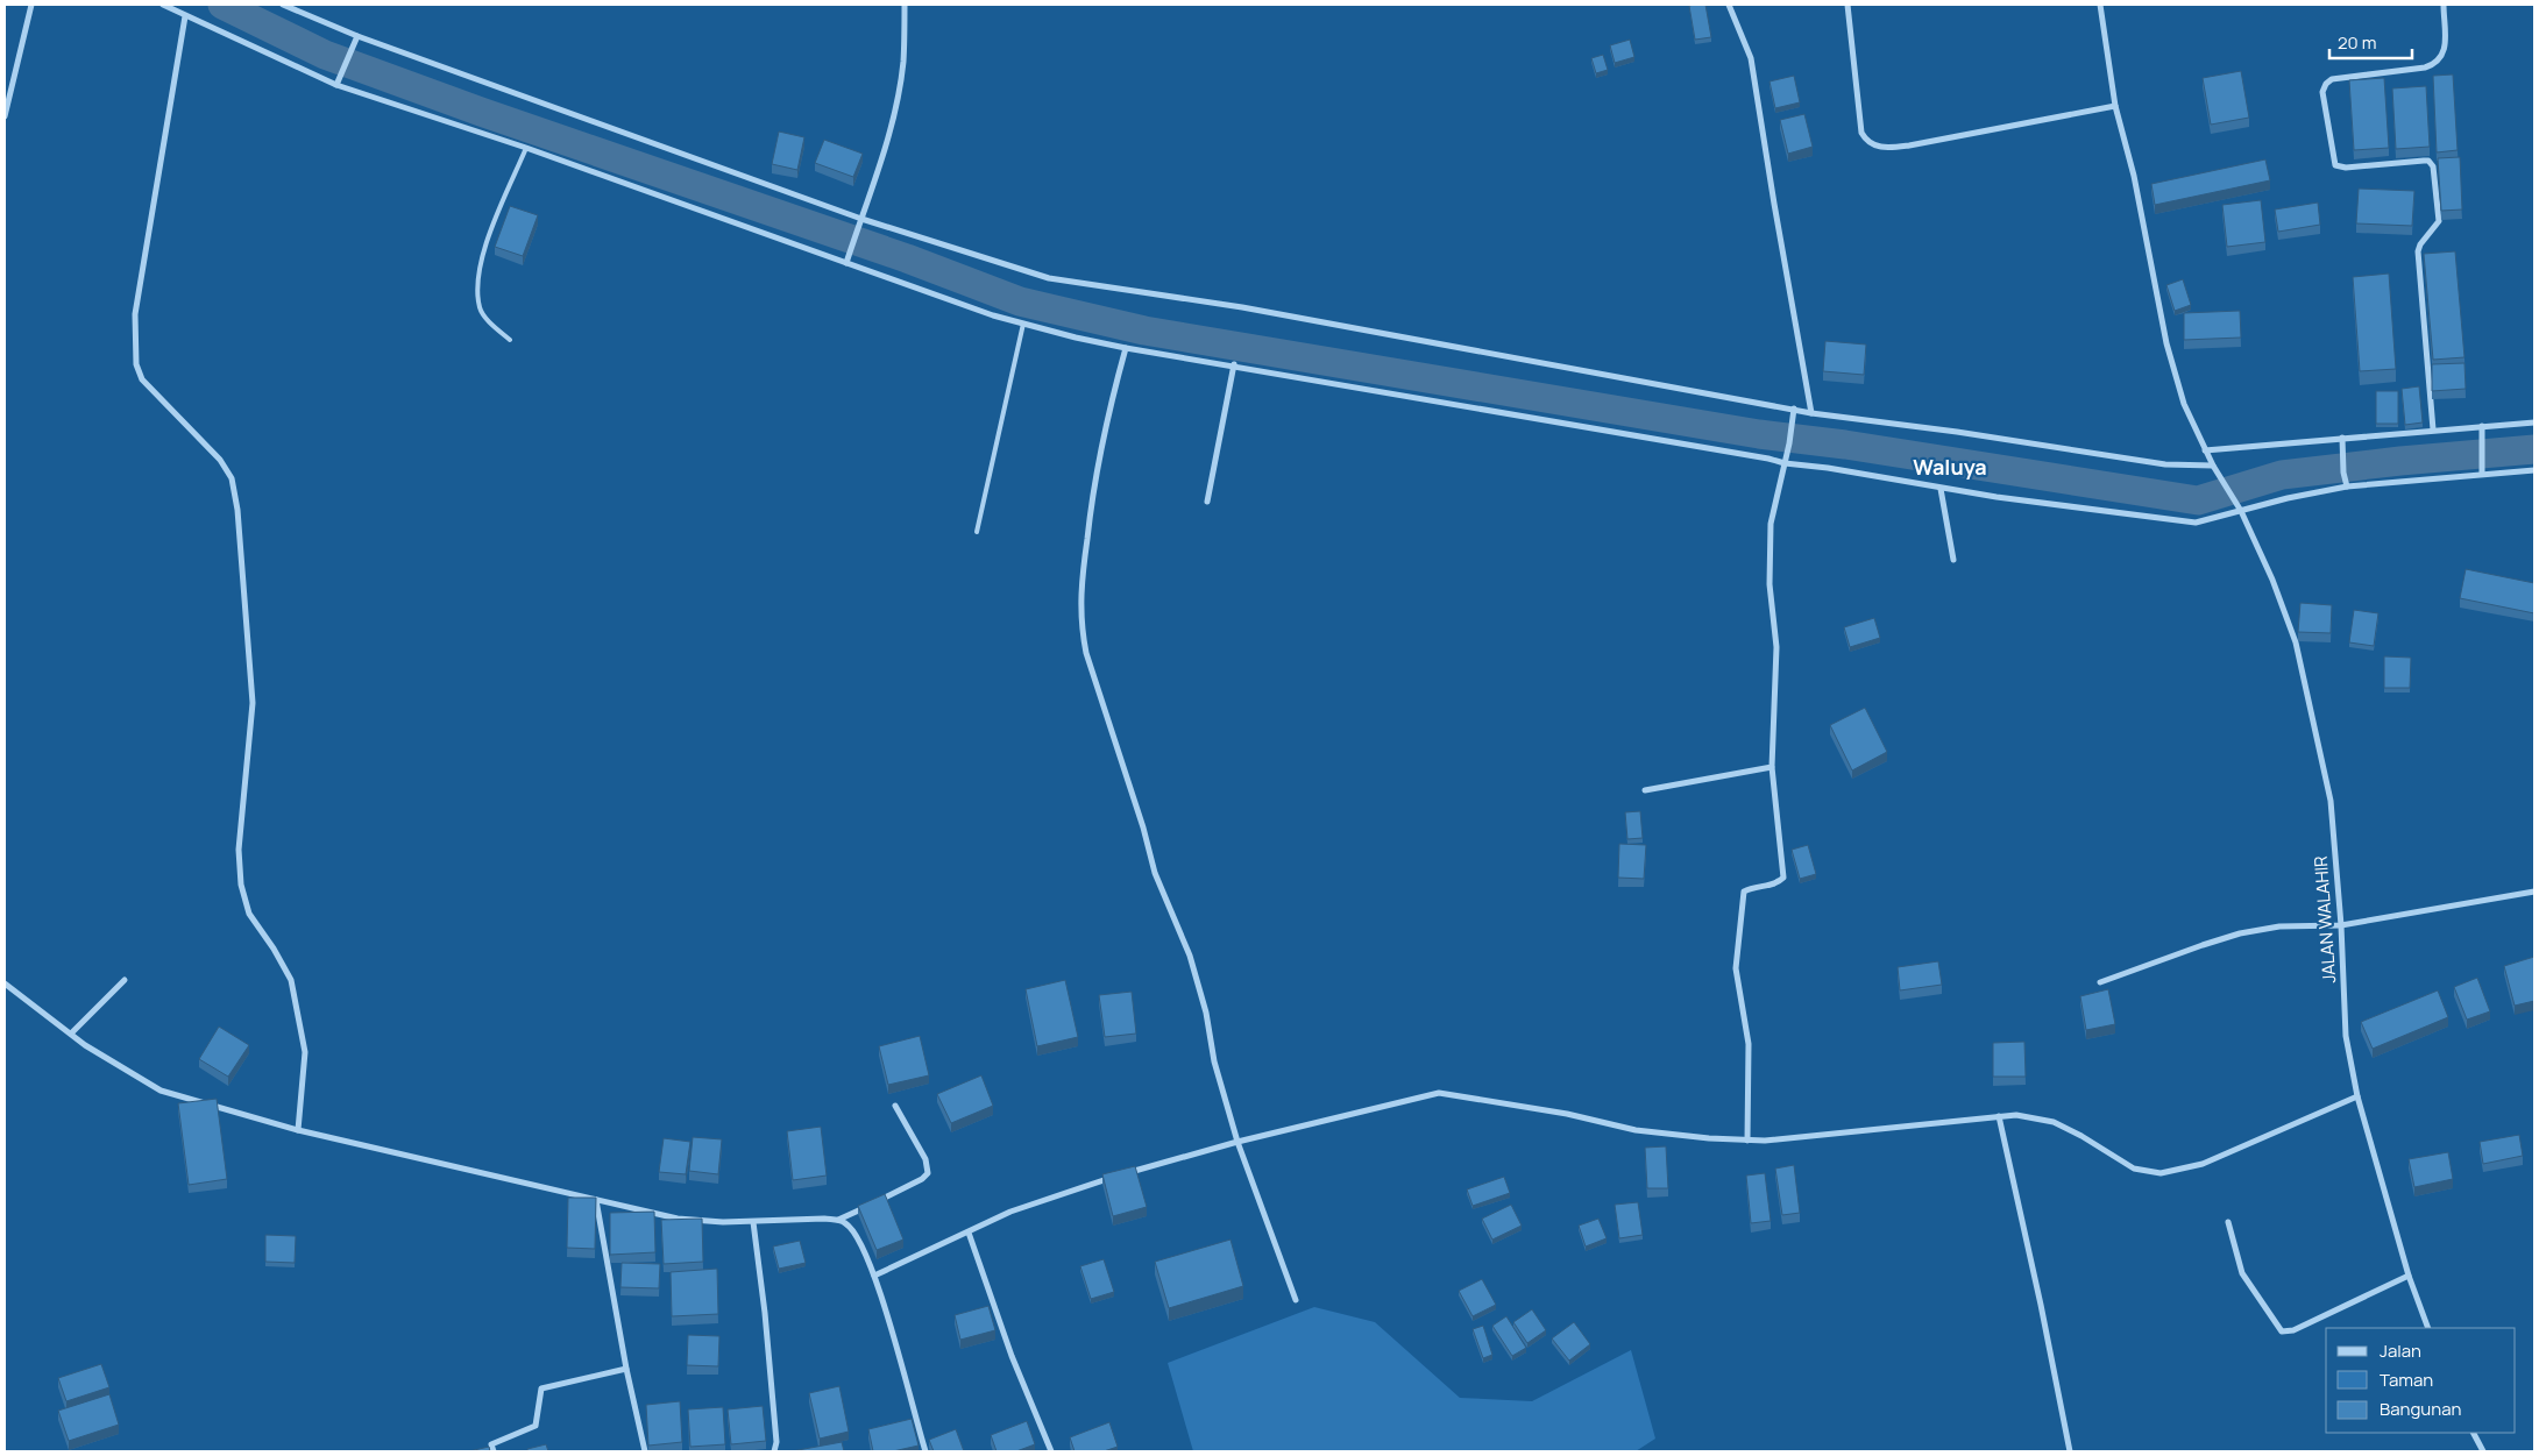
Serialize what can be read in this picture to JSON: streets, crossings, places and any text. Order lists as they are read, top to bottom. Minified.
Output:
{"streets":{"street":["JALAN WALAHIR"]},"districts":["Waluya"],"legend":["Jalan","Taman","Bangunan"],"scale_bar":"20 m"}
